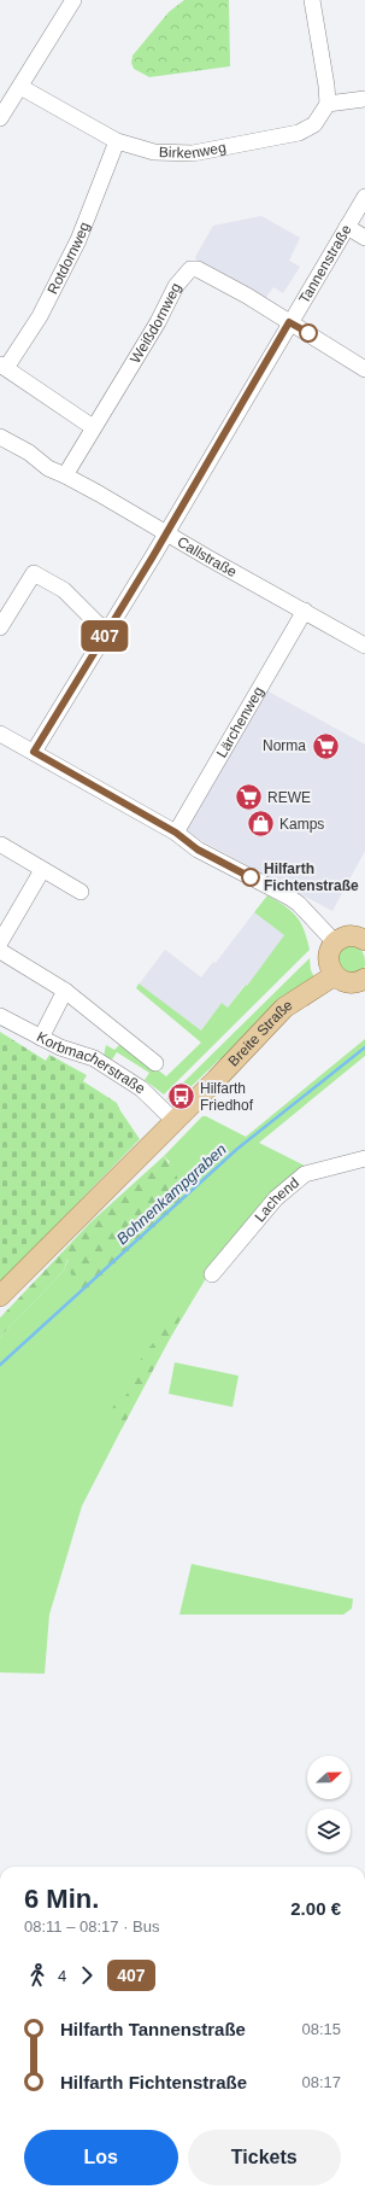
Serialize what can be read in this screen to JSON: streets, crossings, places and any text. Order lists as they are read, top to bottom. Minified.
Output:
{"streets":{"main road":["Breite Straße"],"street":["Birkenweg","Rotdornweg","Tannenstraße","Weißdornweg","Callstraße","Lärchenweg","Korbmacherstraße","Lachend"]},"crossings":[["Birkenweg","Rotdornweg"],["Tannenstraße","Weißdornweg"],["Tannenstraße","Callstraße"],["Weißdornweg","Callstraße"],["Callstraße","Lärchenweg"],["Breite Straße","Korbmacherstraße"]],"water":["Bohnenkampgraben"],"places":{"supermarket":["Norma","REWE"],"shop":["Kamps"],"other":["Hilfarth Fichtenstraße"],"bus stop":["Hilfarth Friedhof"]},"lines":["bus line 407"],"north":"right","page":{"on_map":"407","heading":["6 Min.","08:11 – 08:17 · Bus","2.00 €"],"legs":["4","407"],"list":[{"name":"Hilfarth Tannenstraße","value":"08:15"},{"name":"Hilfarth Fichtenstraße","value":"08:17"}],"buttons":["Los","Tickets"]}}
